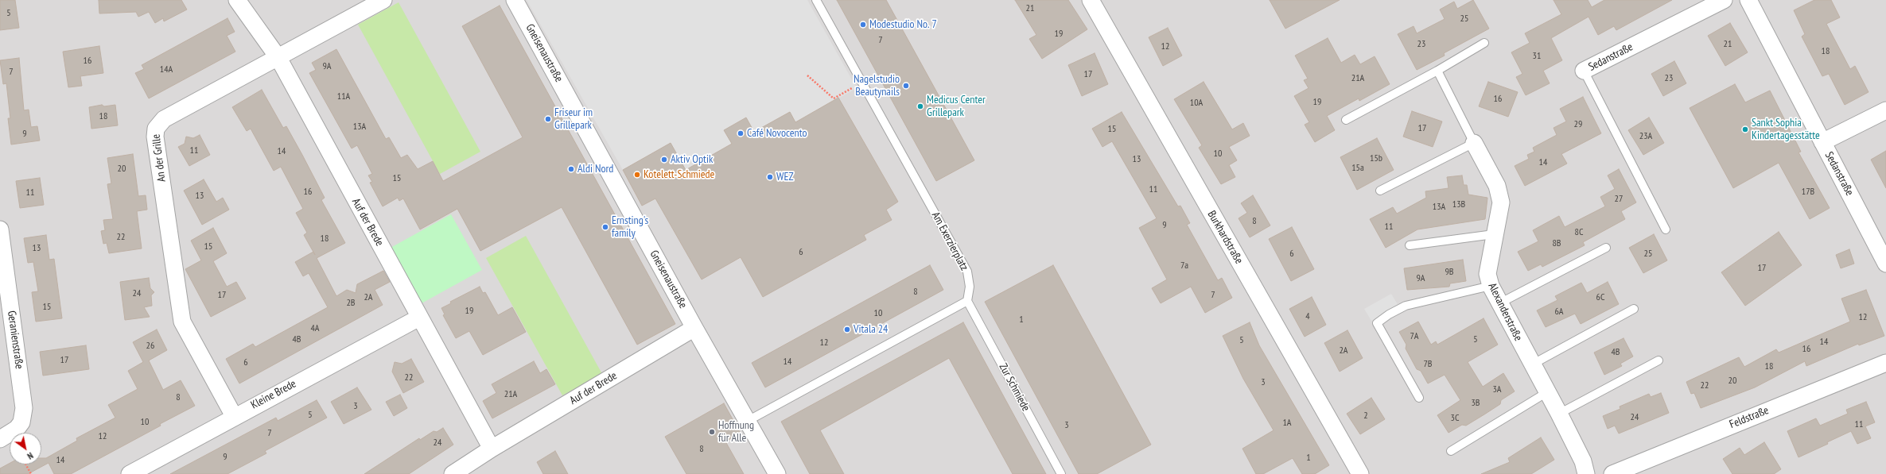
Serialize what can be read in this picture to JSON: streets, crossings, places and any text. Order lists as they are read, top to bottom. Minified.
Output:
{"streets":{"street":["Gneisenaustraße","Sedanstraße","An der Grille","Auf der Brede","Burkhardstraße","Alexanderstraße","Geranienstraße","Kleine Brede","Feldstraße"],"lane":["Am Exerzierplatz","Zur Schmiede"]},"crossings":[["Gneisenaustraße","Auf der Brede"],["An der Grille","Auf der Brede"],["An der Grille","Kleine Brede"],["Auf der Brede","Kleine Brede"],["Am Exerzierplatz","Zur Schmiede"]],"places":["Modestudio No. 7","Nagelstudio Beautynails","Medicus Center Grillepark","Friseur im Grillepark","Sankt Sophia Kindertagesstätte","Café Novocento","Aktiv Optik","Aldi Nord","Kotelett-Schmiede","WEZ","Ernsting's family","Vitala 24","Hoffnung für Alle"],"house_numbers":["21","5","25","19","7","23","21","12","18","31","16","9A","14A","7","17","21A","23","11A","16","19","10A","18","29","13A","17","15","9","23A","11","14","10","15b","13","14","15a","20","15","11","16","17B","11","13","27","13B","13A","8","9","11","8C","22","18","8B","15","13","6","6","25","7a","17","9B","9A","8","24","17","7","2A","6C","2B","15","19","6A","10","4","12","1","4A","7A","4B","5","5","14","12","26","16","2A","4B","17","14","6","7B","18","22","20","3","22","3A","21A","8","3B","3","5","2","24","3C","10","1A","11","3","7","12","24","8","9","1","14"],"north":"bottom right"}
